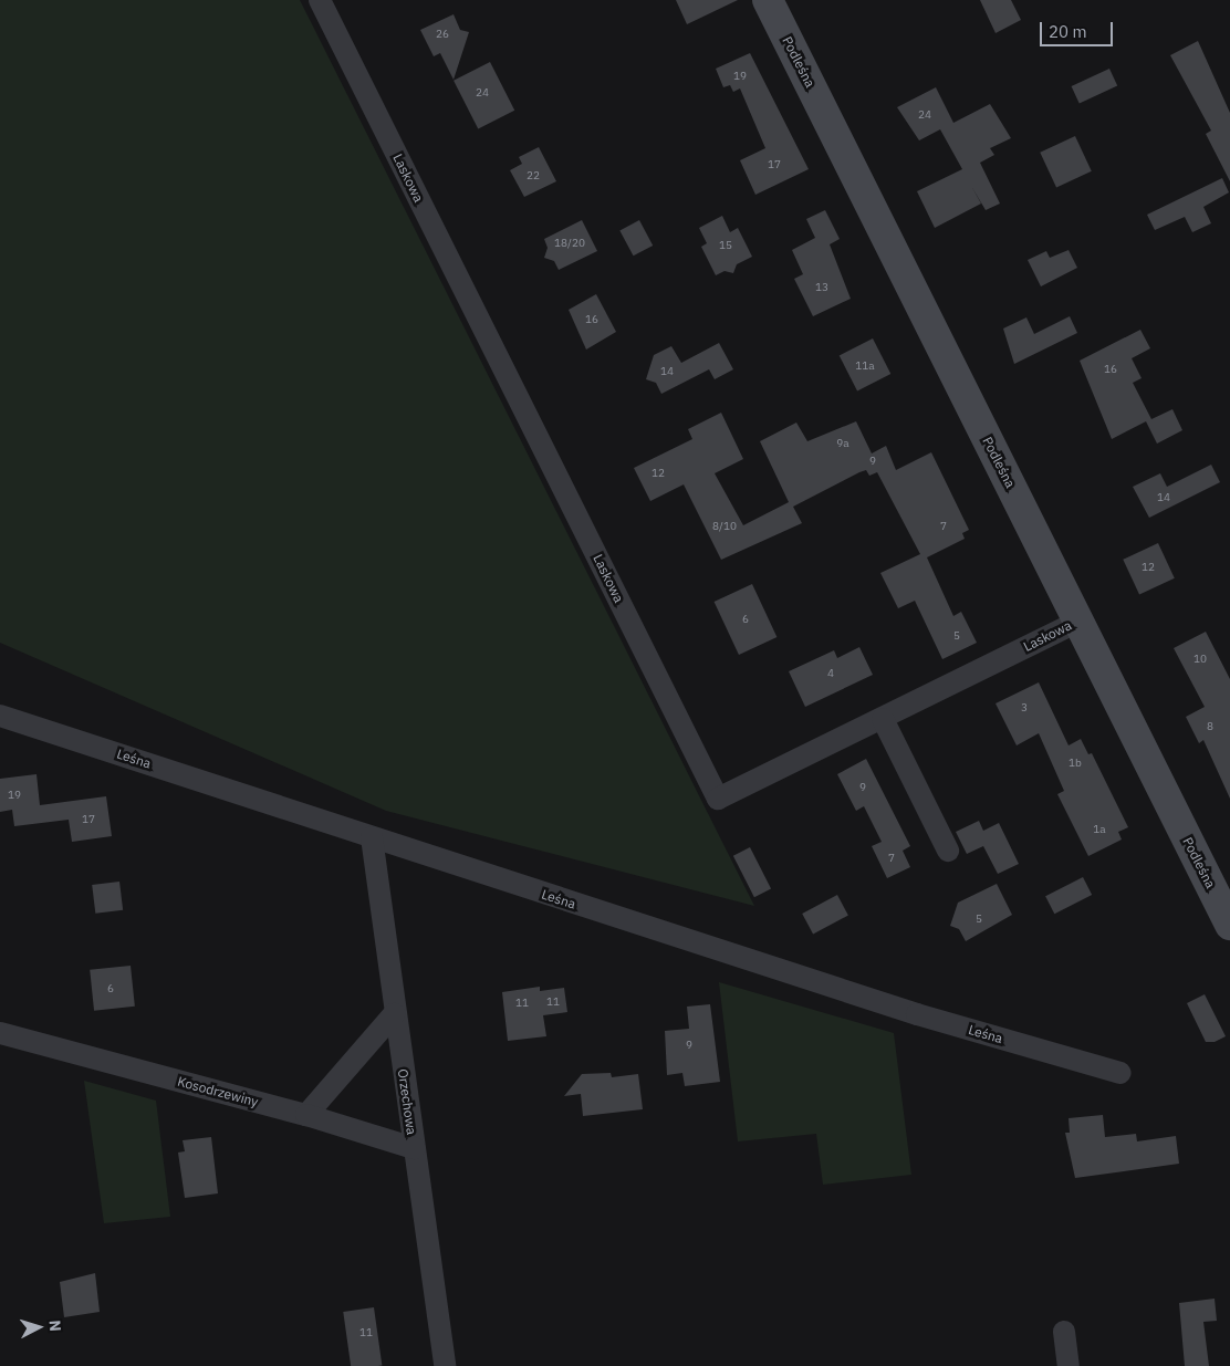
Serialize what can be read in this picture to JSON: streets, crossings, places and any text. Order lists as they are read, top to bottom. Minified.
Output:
{"streets":{"street":["Podleśna","Laskowa","Leśna","Kosodrzewiny","Orzechowa"]},"crossings":[["Podleśna","Laskowa"],["Leśna","Orzechowa"],["Kosodrzewiny","Orzechowa"]],"house_numbers":["26","19","24","24","17","22","18/20","15","13","16","11a","16","14","9a","9","12","14","8/10","7","12","6","5","10","4","3","8","1b","9","19","17","1a","7","5","6","11","11","9","11"],"scale_bar":"20 m","north":"right"}
